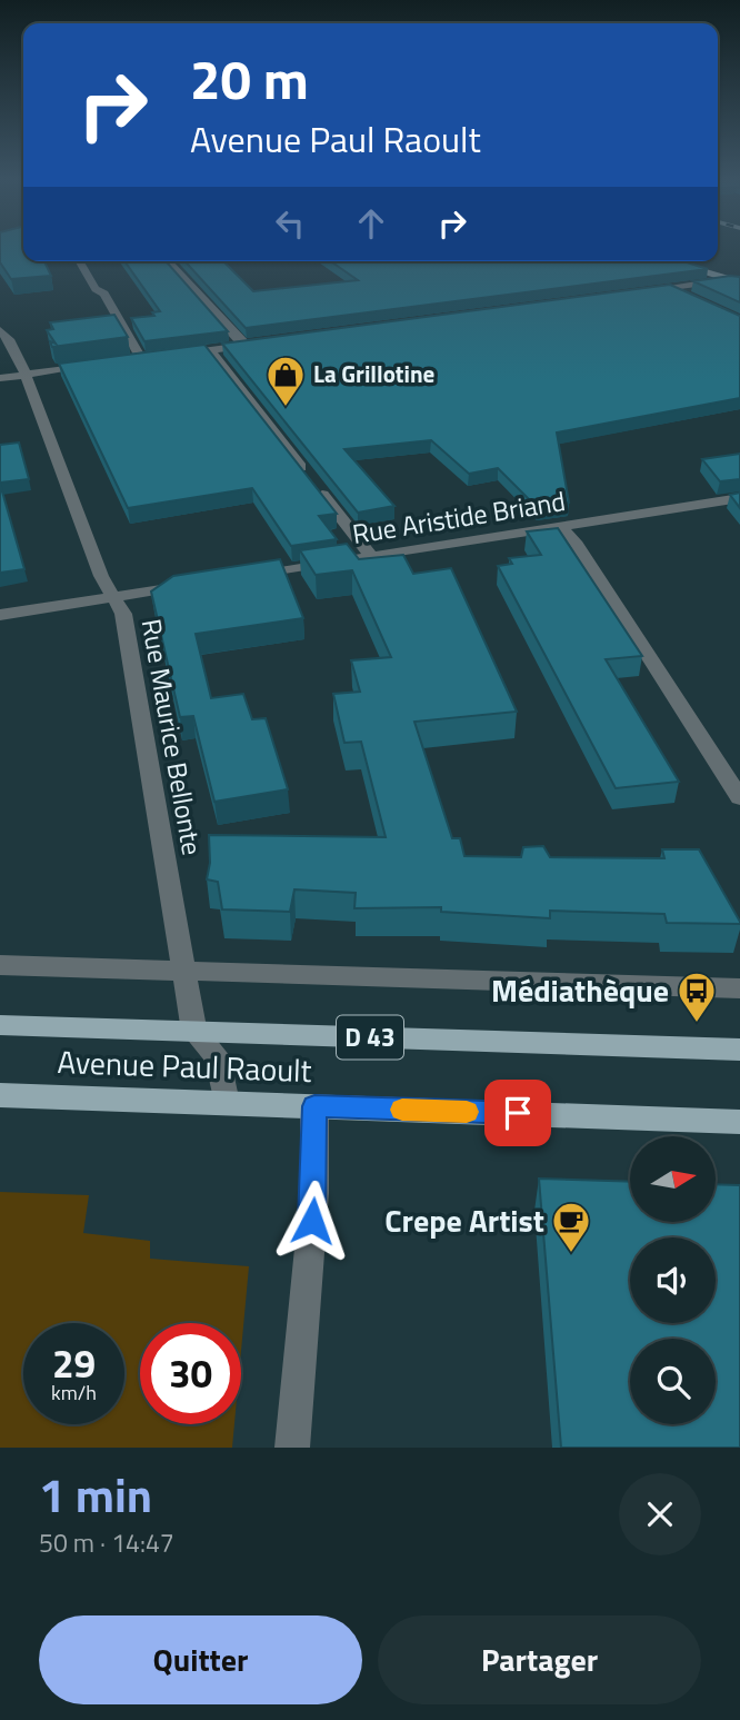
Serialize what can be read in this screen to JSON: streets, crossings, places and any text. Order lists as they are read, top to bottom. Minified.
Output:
{"streets":{"main road":["D 43","Avenue Paul Raoult"],"street":["Rue Aristide Briand","Rue Maurice Bellonte"]},"crossings":[["Rue Maurice Bellonte","Avenue Paul Raoult"]],"places":{"shop":["La Grillotine"],"bus stop":["Médiathèque"],"cafe":["Crepe Artist"]},"north":"right","page":{"turn":["20 m","Avenue Paul Raoult"],"speed":"29 km/h","limit":"30","heading":["1 min","50 m · 14:47"],"buttons":["Quitter","Partager"]}}
